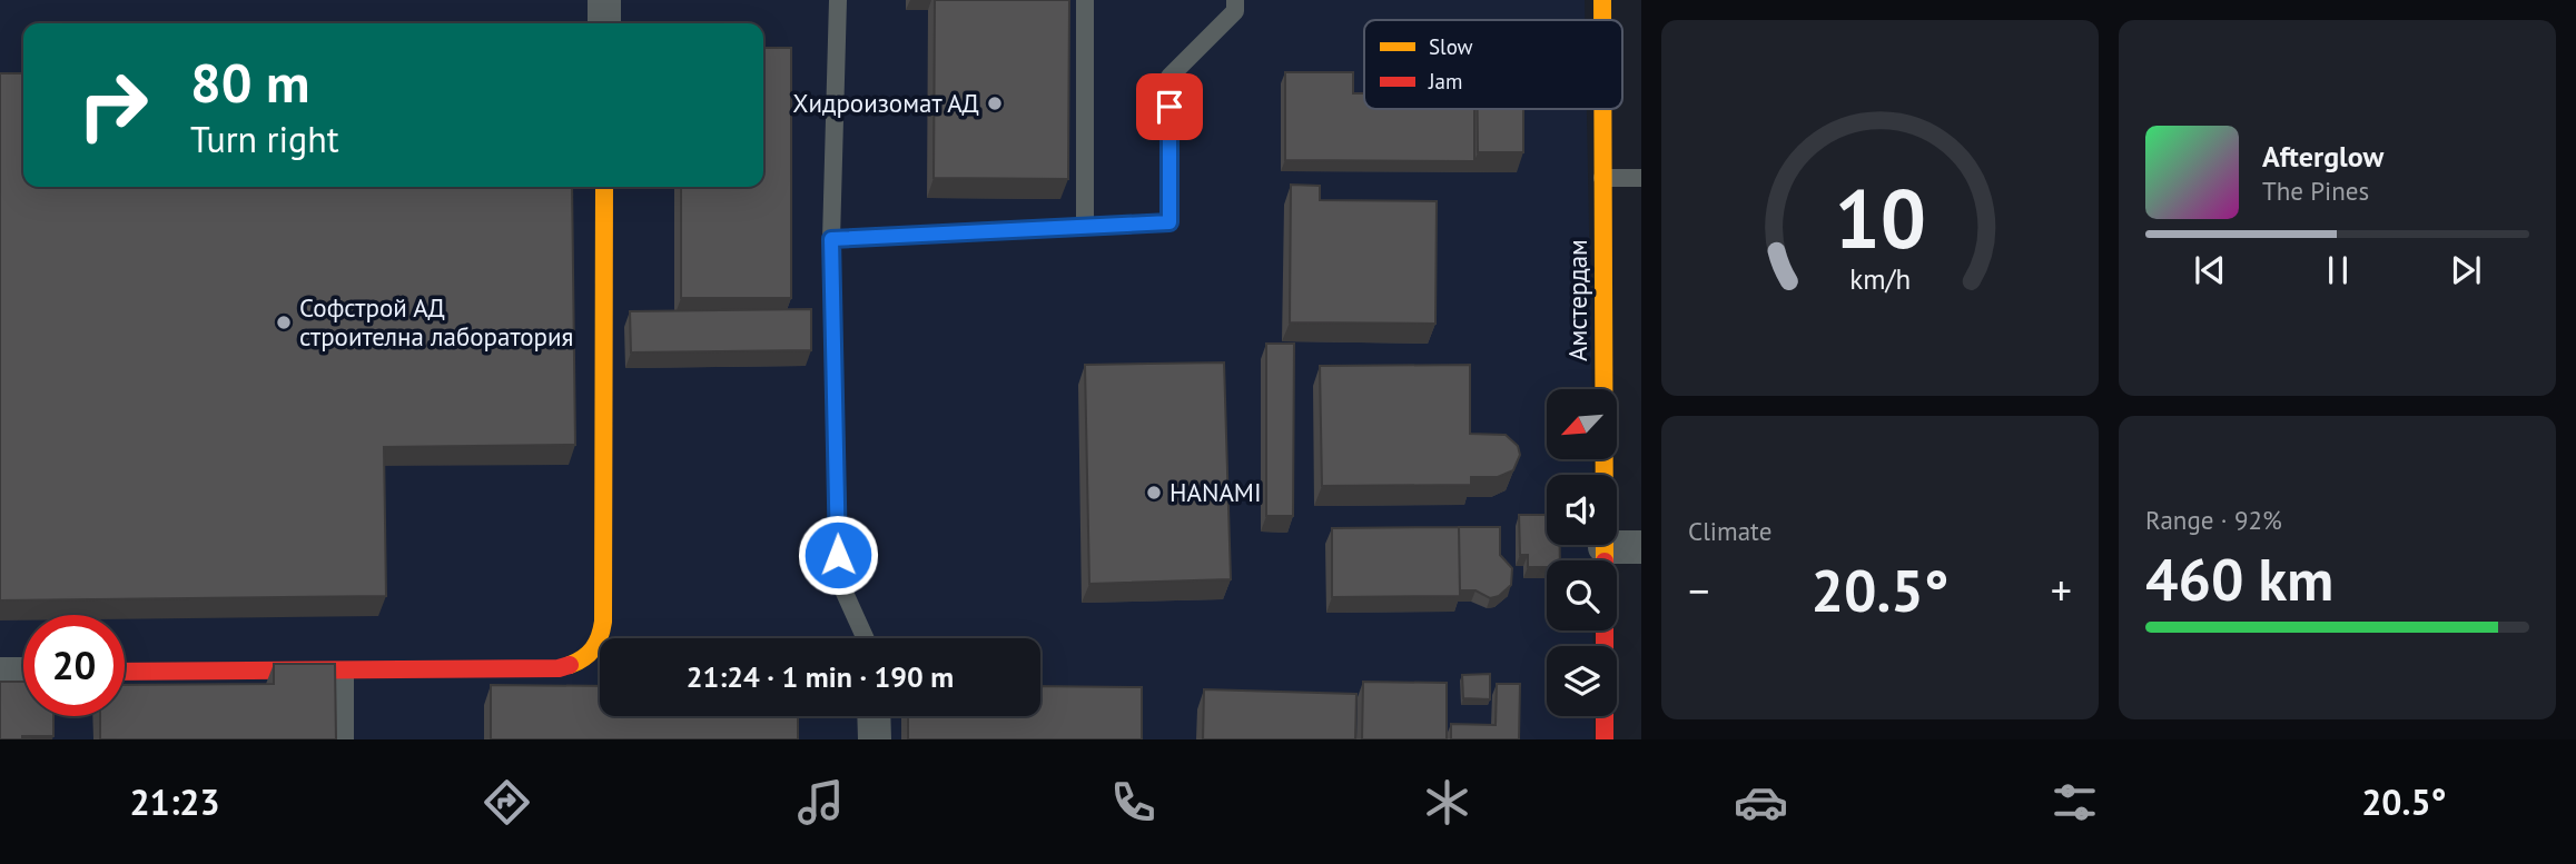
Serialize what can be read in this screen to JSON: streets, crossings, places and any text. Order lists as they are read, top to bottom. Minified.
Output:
{"streets":{"street":["Амстердам"]},"places":["Хидроизомат АД","Софстрой АД строителна лаборатория","HANAMI"],"legend":["Slow","Jam"],"north":"bottom left","page":{"turn":["80 m","Turn right"],"song":["Afterglow","The Pines"],"tile":["Climate",["Range · 92%","460 km"]],"heat":["−","20.5°","+"],"limit":"20","trip":"21:24 · 1 min · 190 m","tabs":["21:23","20.5°"],"gauge":["10","km/h"]}}
